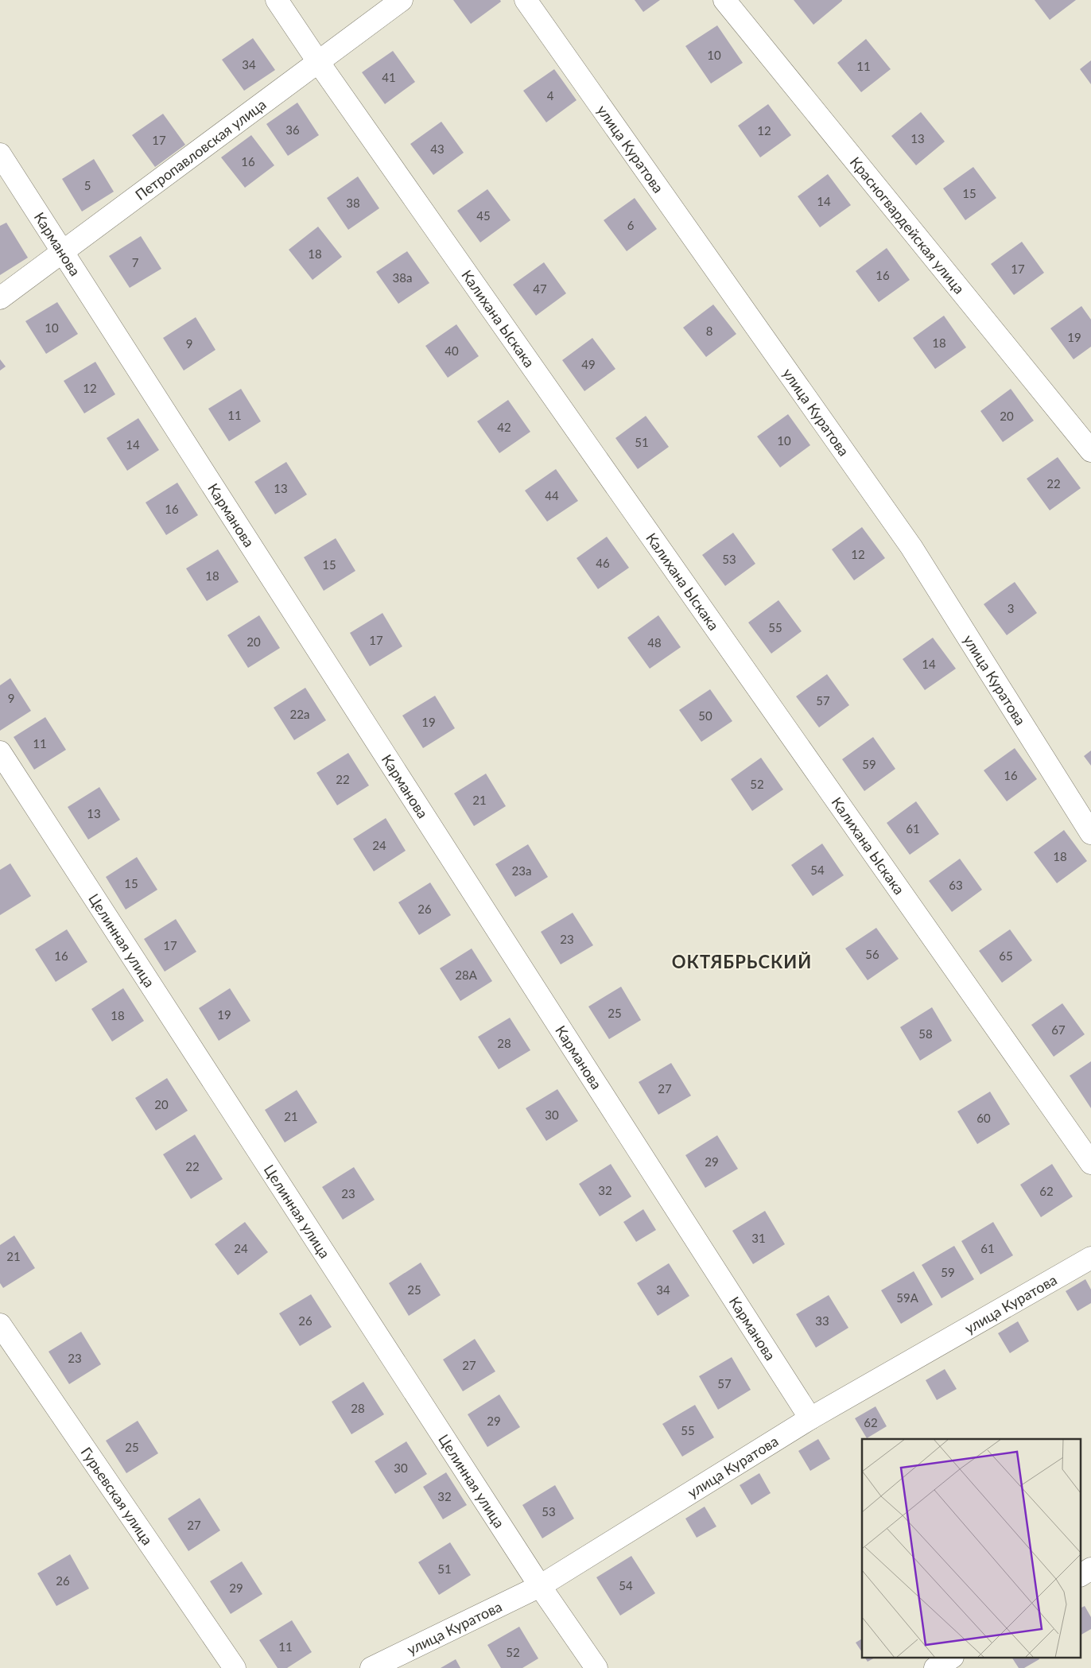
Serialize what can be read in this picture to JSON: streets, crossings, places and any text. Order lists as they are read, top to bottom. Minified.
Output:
{"streets":{"street":["улица Куратова","Петропавловская улица","Красногвардейская улица","Карманова","Калихана Ыскака","Целинная улица","Гурьевская улица"]},"crossings":[["улица Куратова","Карманова"],["улица Куратова","Целинная улица"],["Петропавловская улица","Карманова"],["Петропавловская улица","Калихана Ыскака"]],"districts":["ОКТЯБРЬСКИЙ"],"house_numbers":["10","34","11","41","4","36","12","13","17","43","16","5","15","14","38","45","6","18","7","17","16","38а","47","10","8","19","18","9","40","49","12","11","20","42","10","51","14","22","13","44","16","12","53","46","15","18","3","55","17","20","48","14","9","57","22а","50","19","11","59","16","22","52","21","13","61","24","18","54","23а","15","63","26","23","17","56","16","65","28А","25","19","18","67","58","28","27","20","30","21","60","29","22","32","62","23","31","24","61","21","59","25","34","59А","26","33","23","27","57","28","29","62","55","25","30","32","53","27","51","26","54","29","11","52"]}
